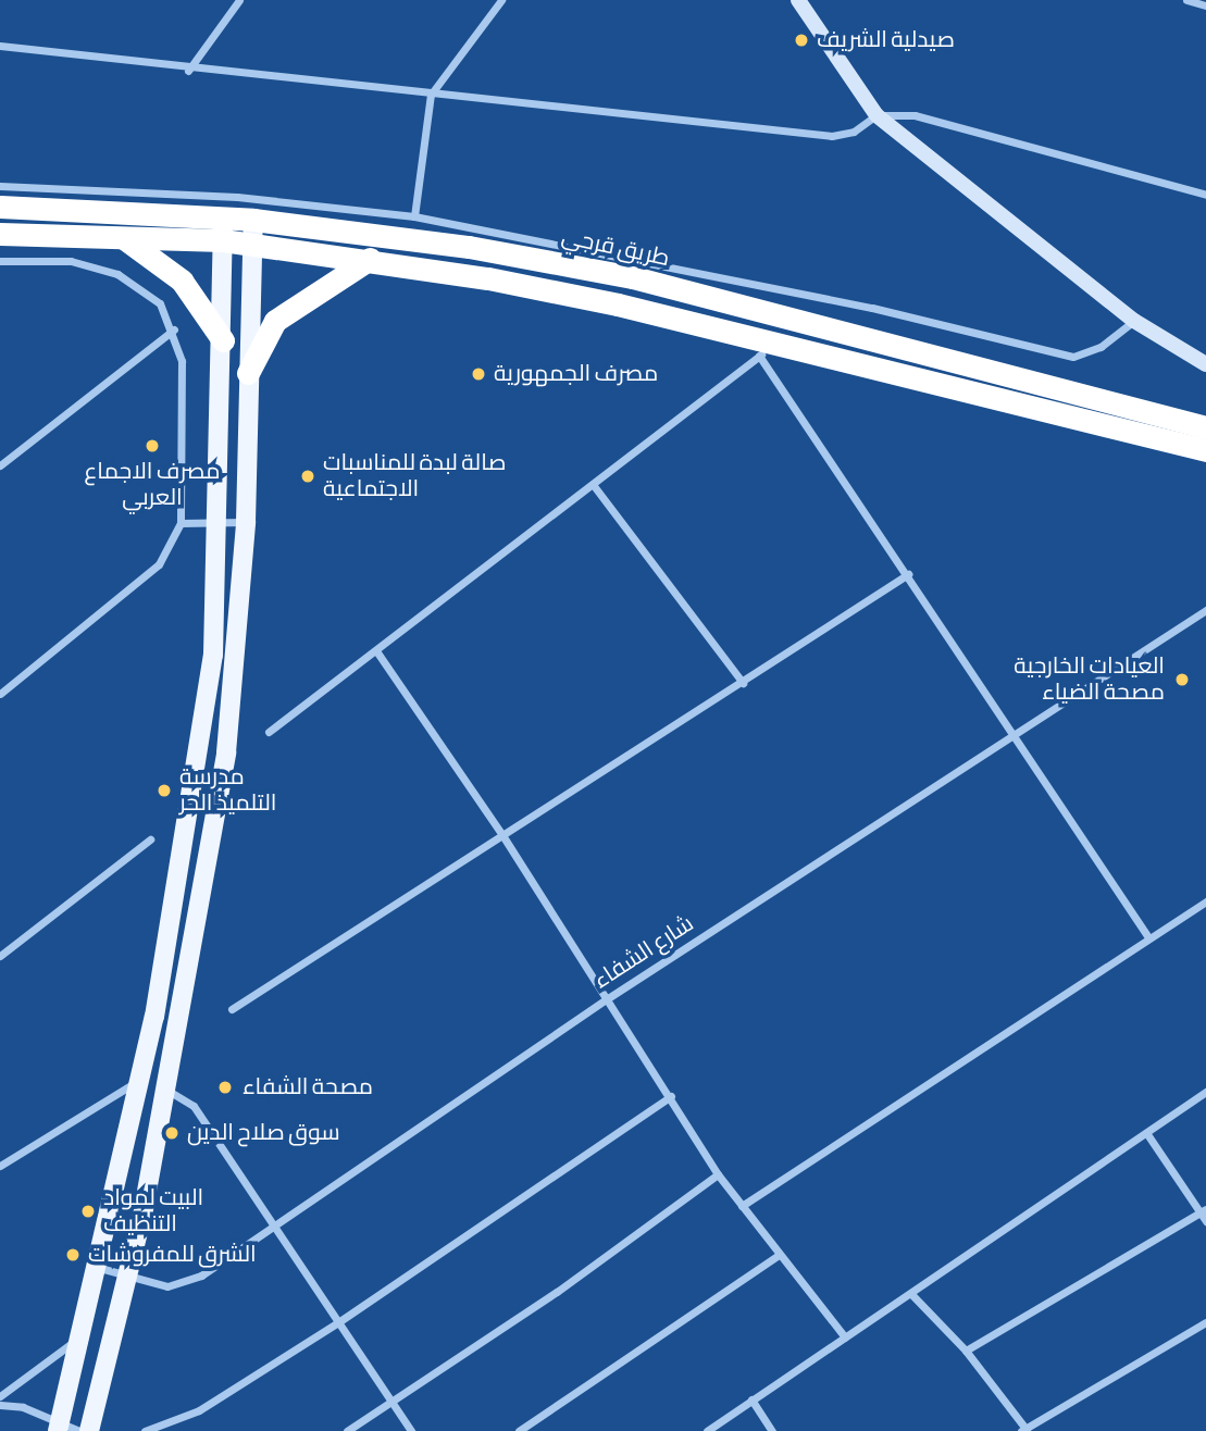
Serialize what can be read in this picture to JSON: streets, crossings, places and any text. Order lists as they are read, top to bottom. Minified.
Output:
{"streets":{"highway":["طريق قرجي"],"street":["شارع الشفاء"]},"places":["صيدلية الشريف","مصرف الجمهورية","مصرف الاجماع العربي","صالة لبدة للمناسبات الاجتماعية","العيادات الخارجية مصحة الضياء","مدرسة التلميذ الحر","مصحة الشفاء","سوق صلاح الدين","البيت لمواد التنظيف","الشرق للمفروشات"]}
